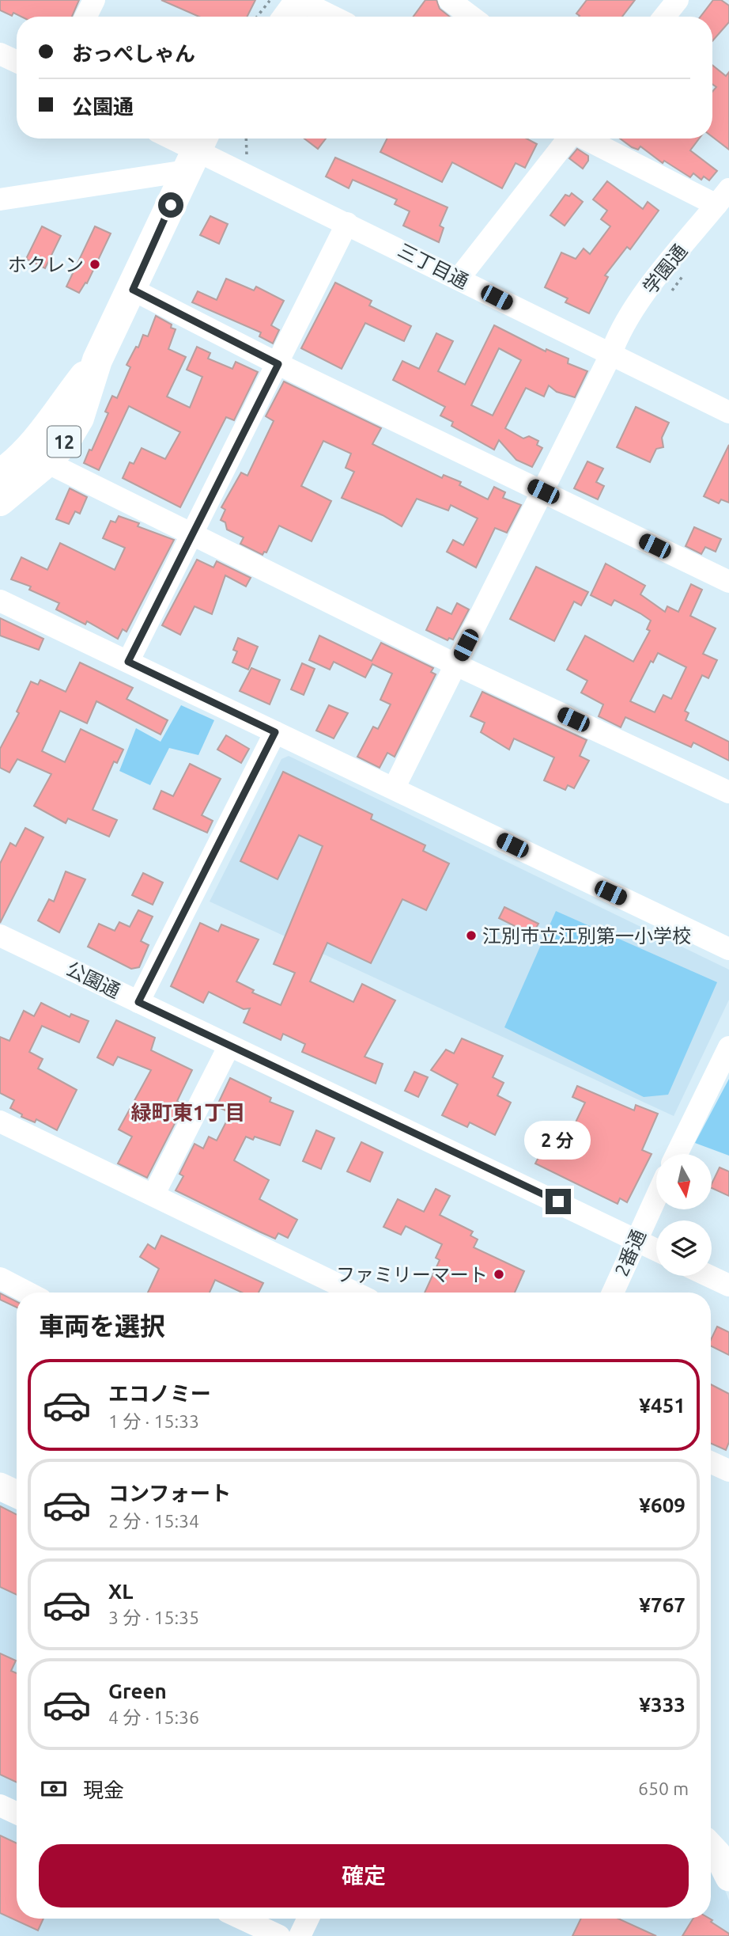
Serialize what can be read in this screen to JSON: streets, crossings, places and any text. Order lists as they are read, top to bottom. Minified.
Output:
{"streets":{"highway":["12"],"street":["三丁目通","学園通","公園通","2番通"]},"crossings":[["三丁目通","学園通"],["三丁目通","12"],["公園通","2番通"]],"districts":["緑町東1丁目"],"places":["ホクレン","江別市立江別第一小学校","ファミリーマート"],"north":"bottom","page":{"banner":["おっぺしゃん","公園通"],"bubble":"2 分","heading":"車両を選択","list":[{"name":"エコノミー","note":"1 分 · 15:33","value":"¥451"},{"name":"コンフォート","note":"2 分 · 15:34","value":"¥609"},{"name":"XL","note":"3 分 · 15:35","value":"¥767"},{"name":"Green","note":"4 分 · 15:36","value":"¥333"}],"pay":["現金","650 m"],"buttons":"確定"}}
